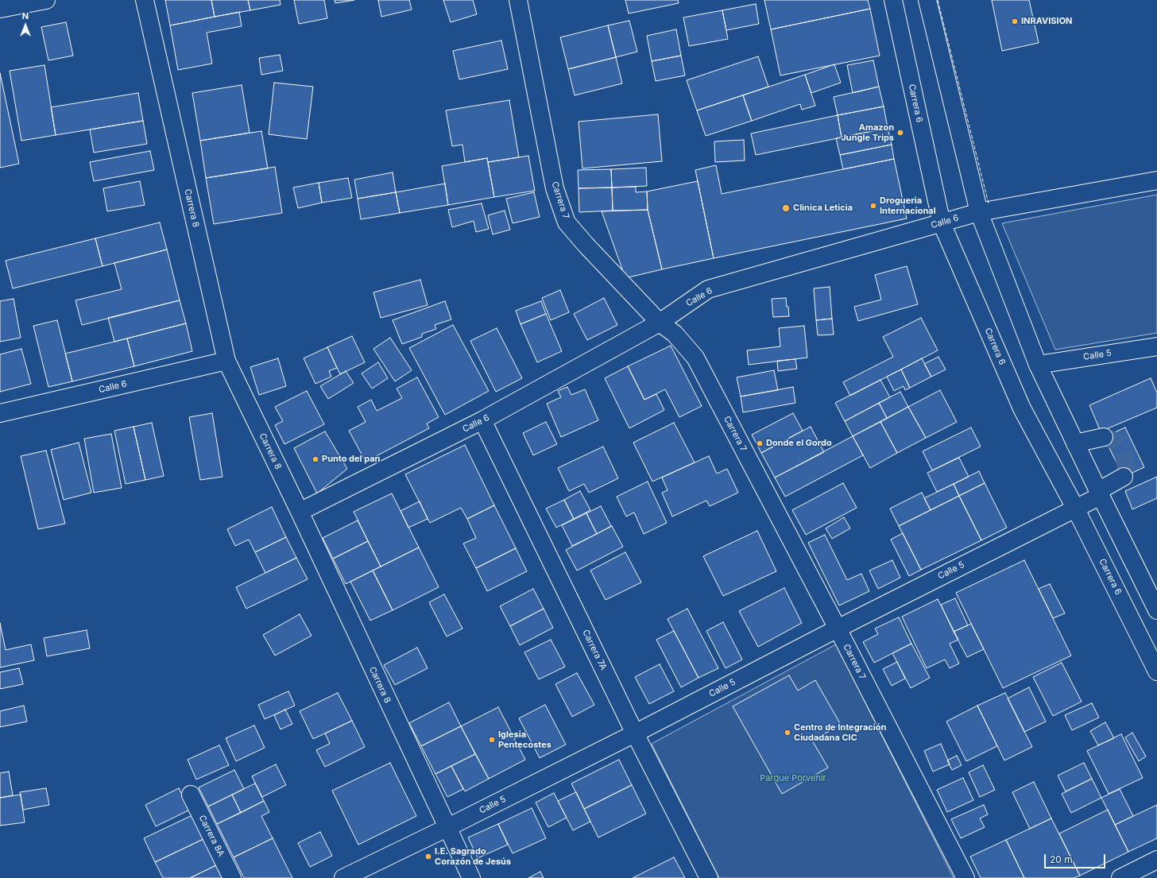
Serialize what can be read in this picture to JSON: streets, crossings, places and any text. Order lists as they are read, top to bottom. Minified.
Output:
{"streets":{"street":["Carrera 6","Carrera 7","Carrera 8","Calle 6","Calle 5","Carrera 7A","Carrera 8A"]},"crossings":[["Carrera 6","Calle 6"],["Carrera 6","Calle 5"],["Carrera 7","Calle 6"],["Carrera 7","Calle 5"],["Carrera 8","Calle 6"],["Carrera 8","Calle 5"],["Calle 6","Carrera 7A"],["Calle 5","Carrera 7A"]],"parks":["Parque Porvenir"],"places":["INRAVISION","Amazon Jungle Trips","Drogueria Internacional","Clinica Leticia","Donde el Gordo","Punto del pan","Centro de Integración Ciudadana CIC","Iglesia Pentecostes","I.E. Sagrado Corazón de Jesús"],"scale_bar":"20 m","north":"top"}
